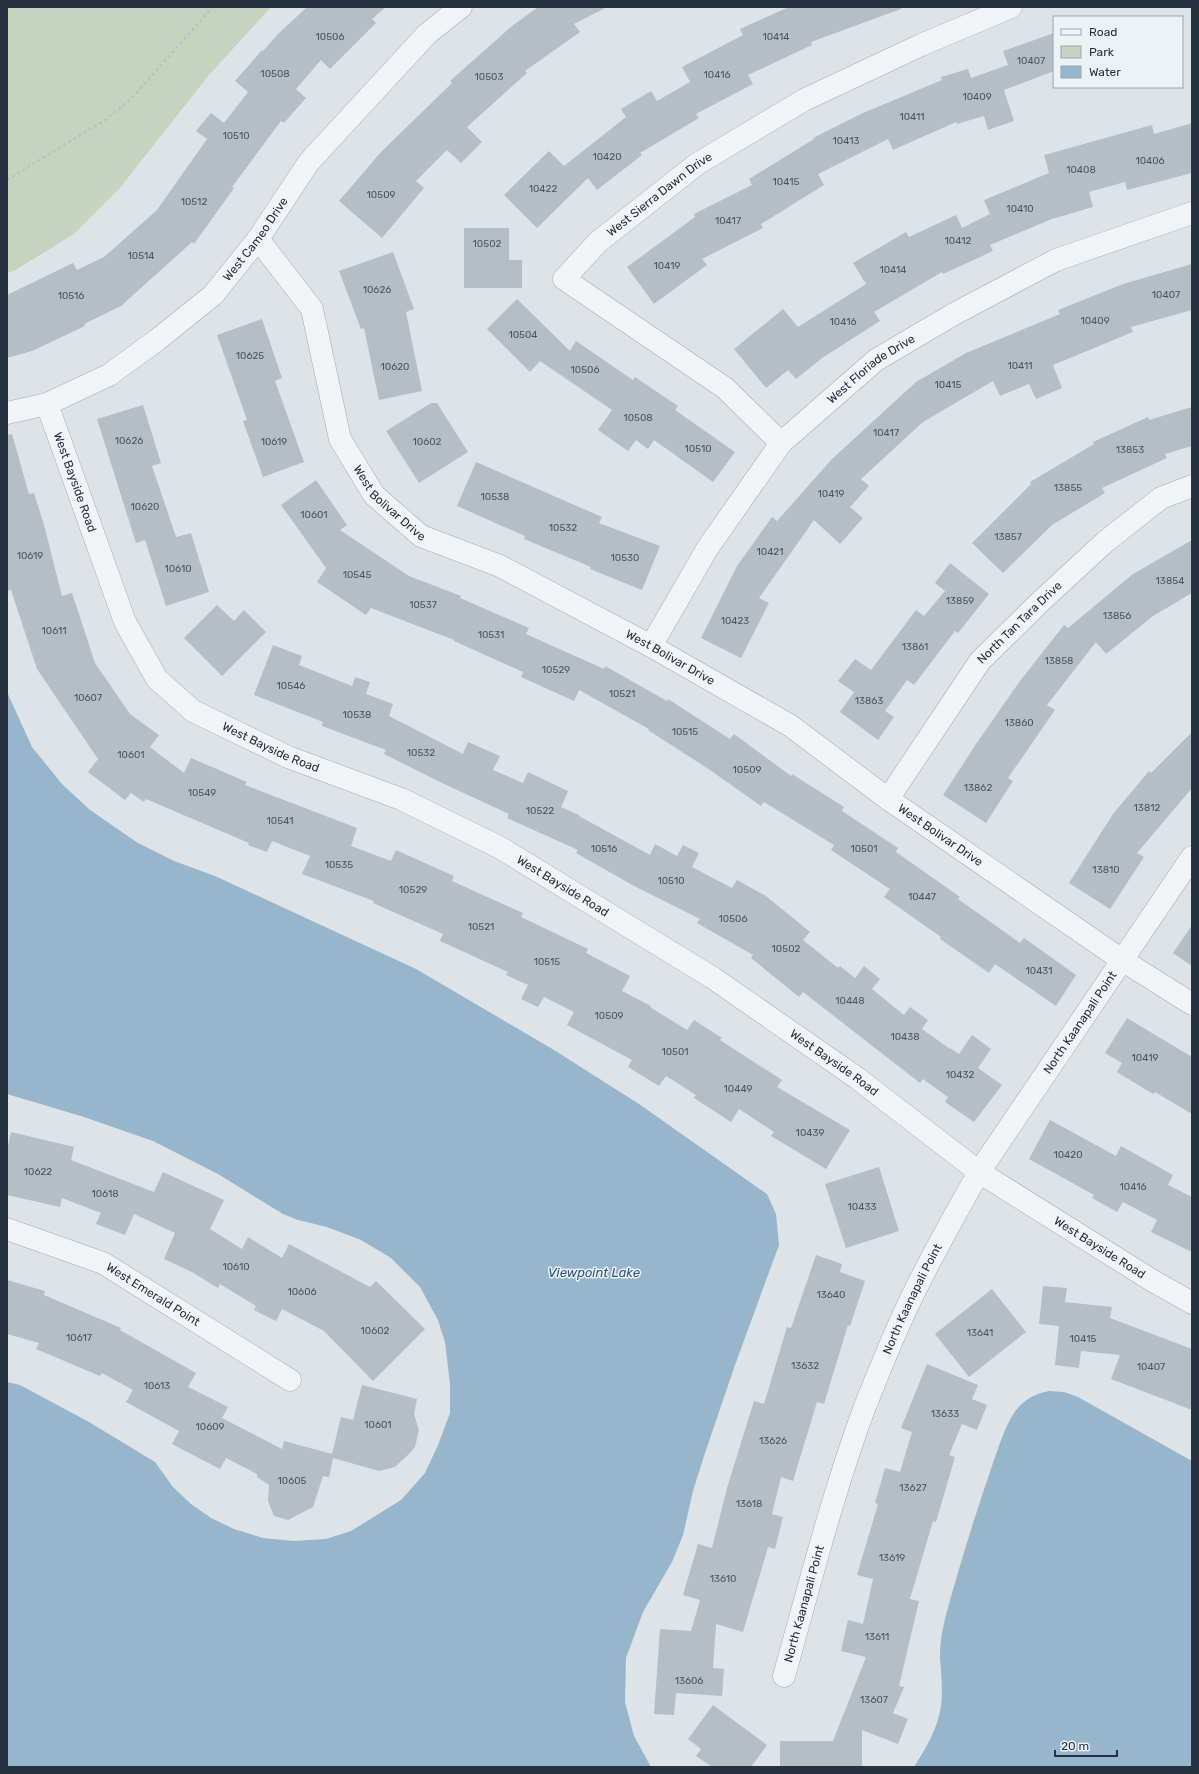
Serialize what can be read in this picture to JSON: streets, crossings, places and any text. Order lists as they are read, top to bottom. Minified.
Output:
{"streets":{"street":["West Sierra Dawn Drive","West Cameo Drive","West Floriade Drive","West Bayside Road","West Bolivar Drive","North Tan Tara Drive","North Kaanapali Point","West Emerald Point"]},"crossings":[["West Sierra Dawn Drive","West Floriade Drive"],["West Cameo Drive","West Bayside Road"],["West Cameo Drive","West Bolivar Drive"],["West Floriade Drive","West Bolivar Drive"],["West Bayside Road","North Kaanapali Point"],["West Bolivar Drive","North Tan Tara Drive"],["West Bolivar Drive","North Kaanapali Point"]],"water":["Viewpoint Lake"],"house_numbers":["10506","10414","10407","10508","10416","10503","10409","10411","10510","10413","10420","10406","10408","10415","10422","10509","10512","10410","10417","10412","10502","10514","10419","10414","10626","10407","10516","10409","10416","10504","10625","10411","10620","10506","10415","10508","10417","10626","10619","10602","10510","13853","13855","10419","10538","10620","10601","10532","13857","10421","10619","10530","10610","10545","13854","13859","10537","13856","10423","10611","10531","13861","13858","10529","10546","10521","10607","13863","10538","13860","10515","10532","10601","10509","13862","10549","13812","10522","10541","10516","10501","10535","13810","10510","10529","10447","10506","10521","10502","10515","10431","10448","10509","10438","10501","10419","10432","10449","10439","10420","10622","10416","10618","10433","10610","10606","13640","10602","13641","10617","10415","13632","10407","10613","13633","10601","10609","13626","10605","13627","13618","13619","13610","13611","13606","13607"],"legend":["Road","Park","Water"],"scale_bar":"20 m"}
